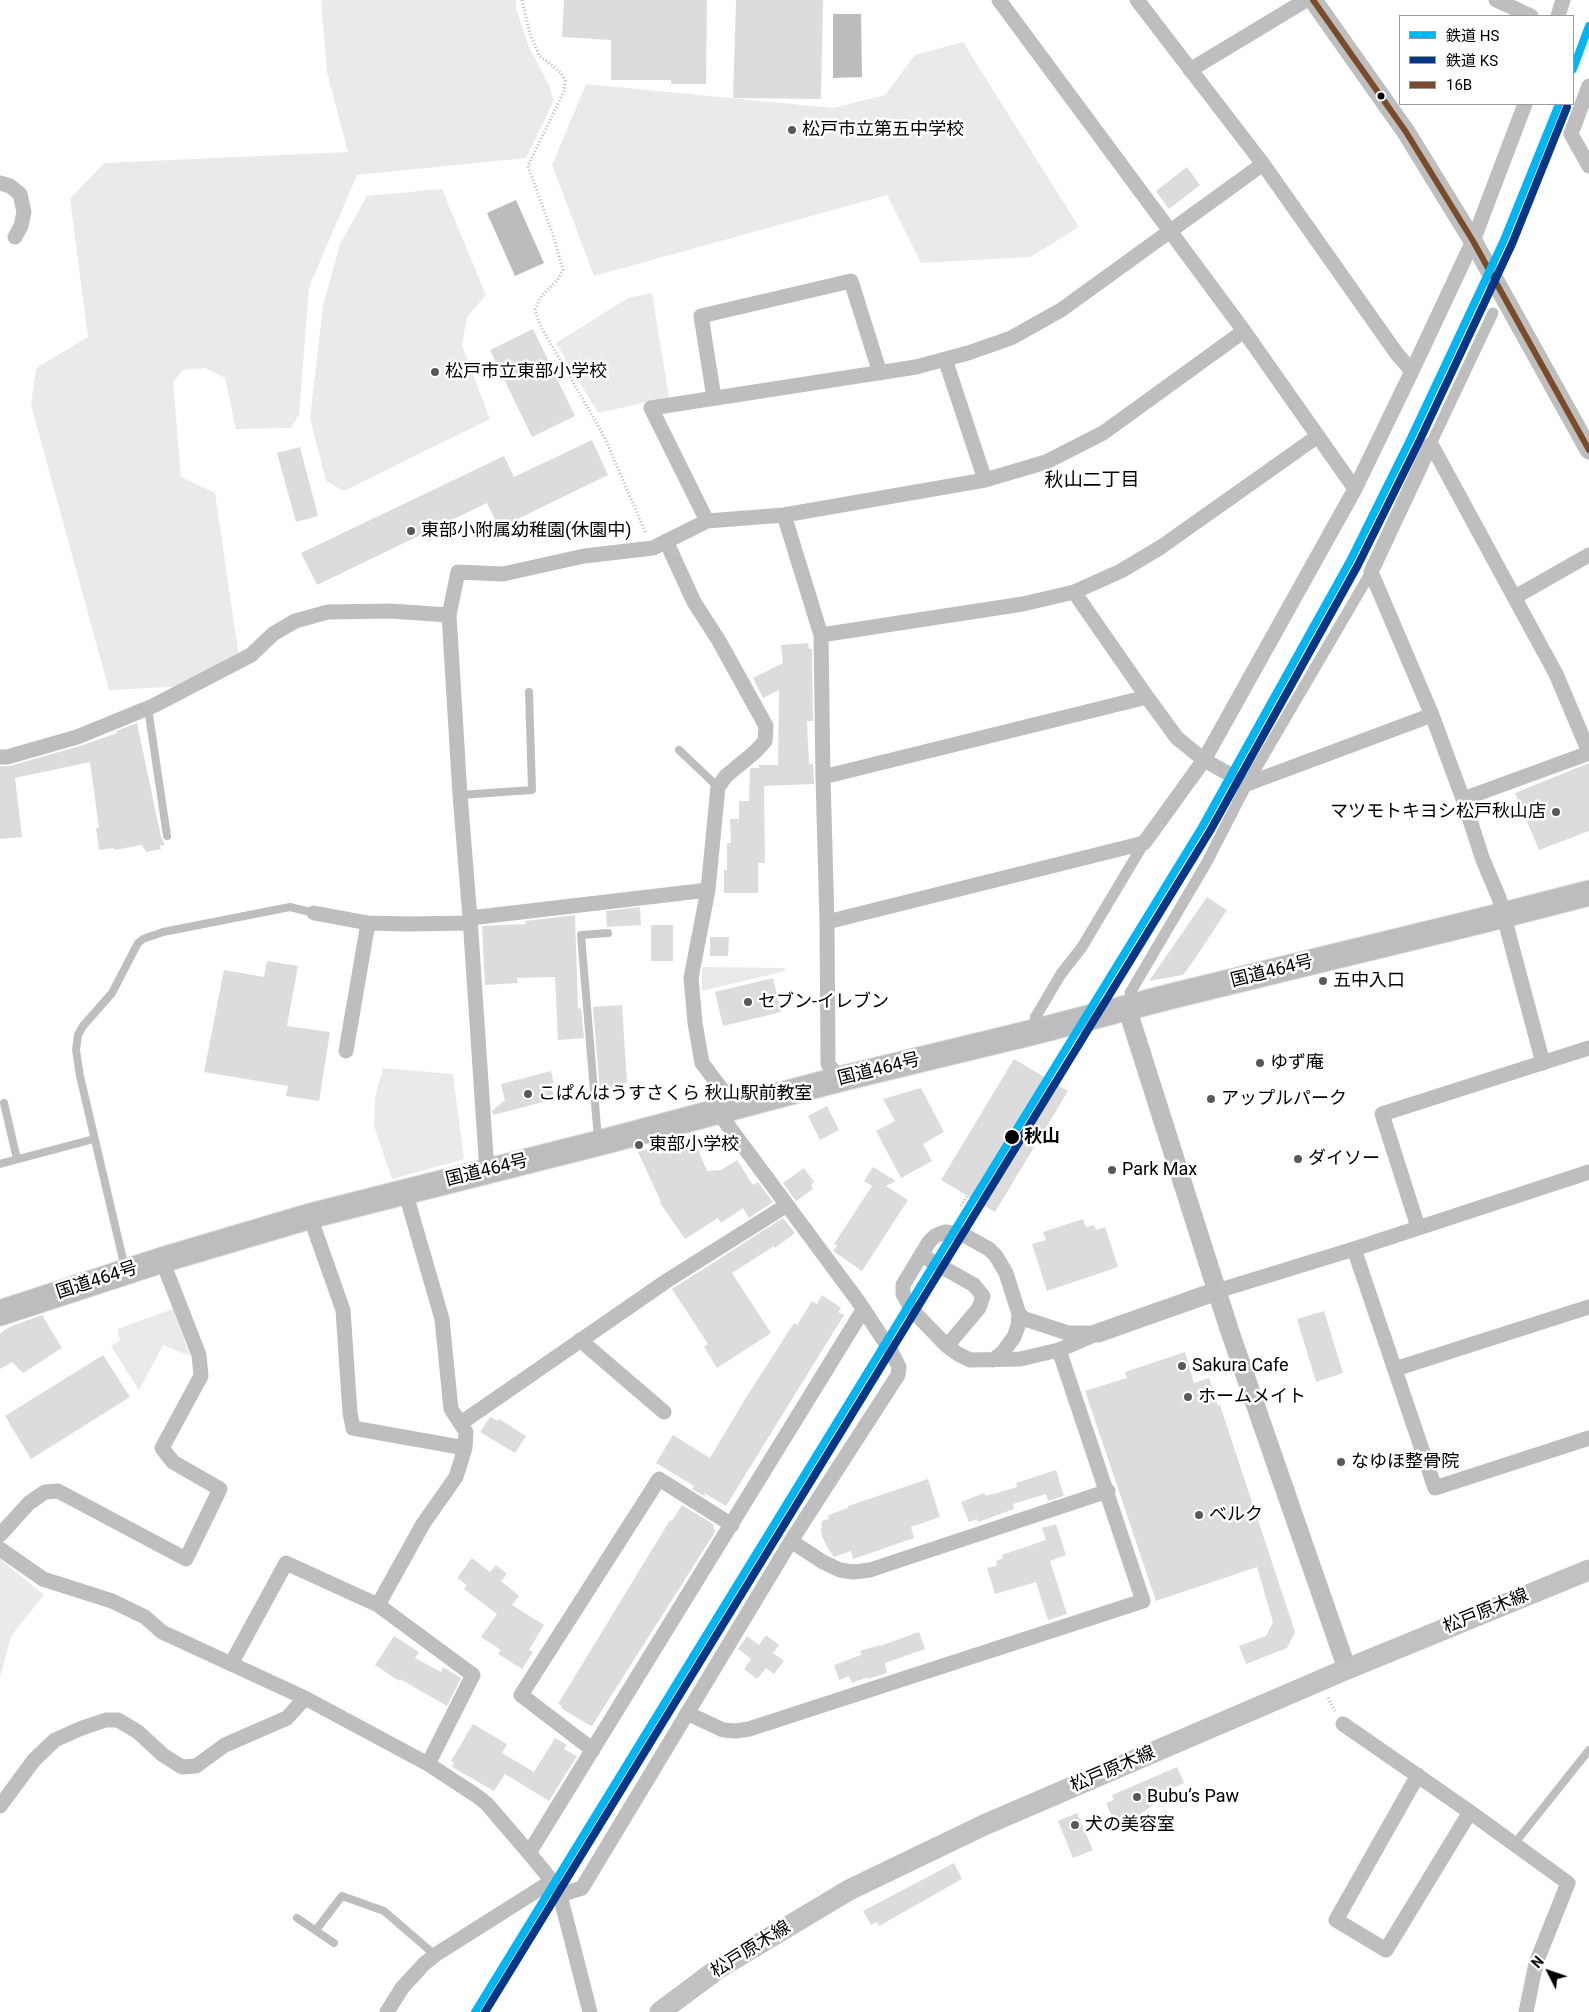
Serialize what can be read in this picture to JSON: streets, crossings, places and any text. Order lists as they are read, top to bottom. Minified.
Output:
{"streets":{"highway":["国道464号"],"main road":["松戸原木線"]},"districts":["秋山二丁目"],"places":["松戸市立第五中学校","松戸市立東部小学校","東部小附属幼稚園(休園中)","マツモトキヨシ松戸秋山店","五中入口","セブン-イレブン","ゆず庵","こぱんはうすさくら 秋山駅前教室","アップルパーク","秋山","東部小学校","ダイソー","Park Max","Sakura Cafe","ホームメイト","なゆほ整骨院","ベルク","Bubu’s Paw","犬の美容室"],"lines":["transit line 16B","rail line HS","rail line KS"],"legend":["鉄道 HS","鉄道 KS","16B"],"north":"top left"}
